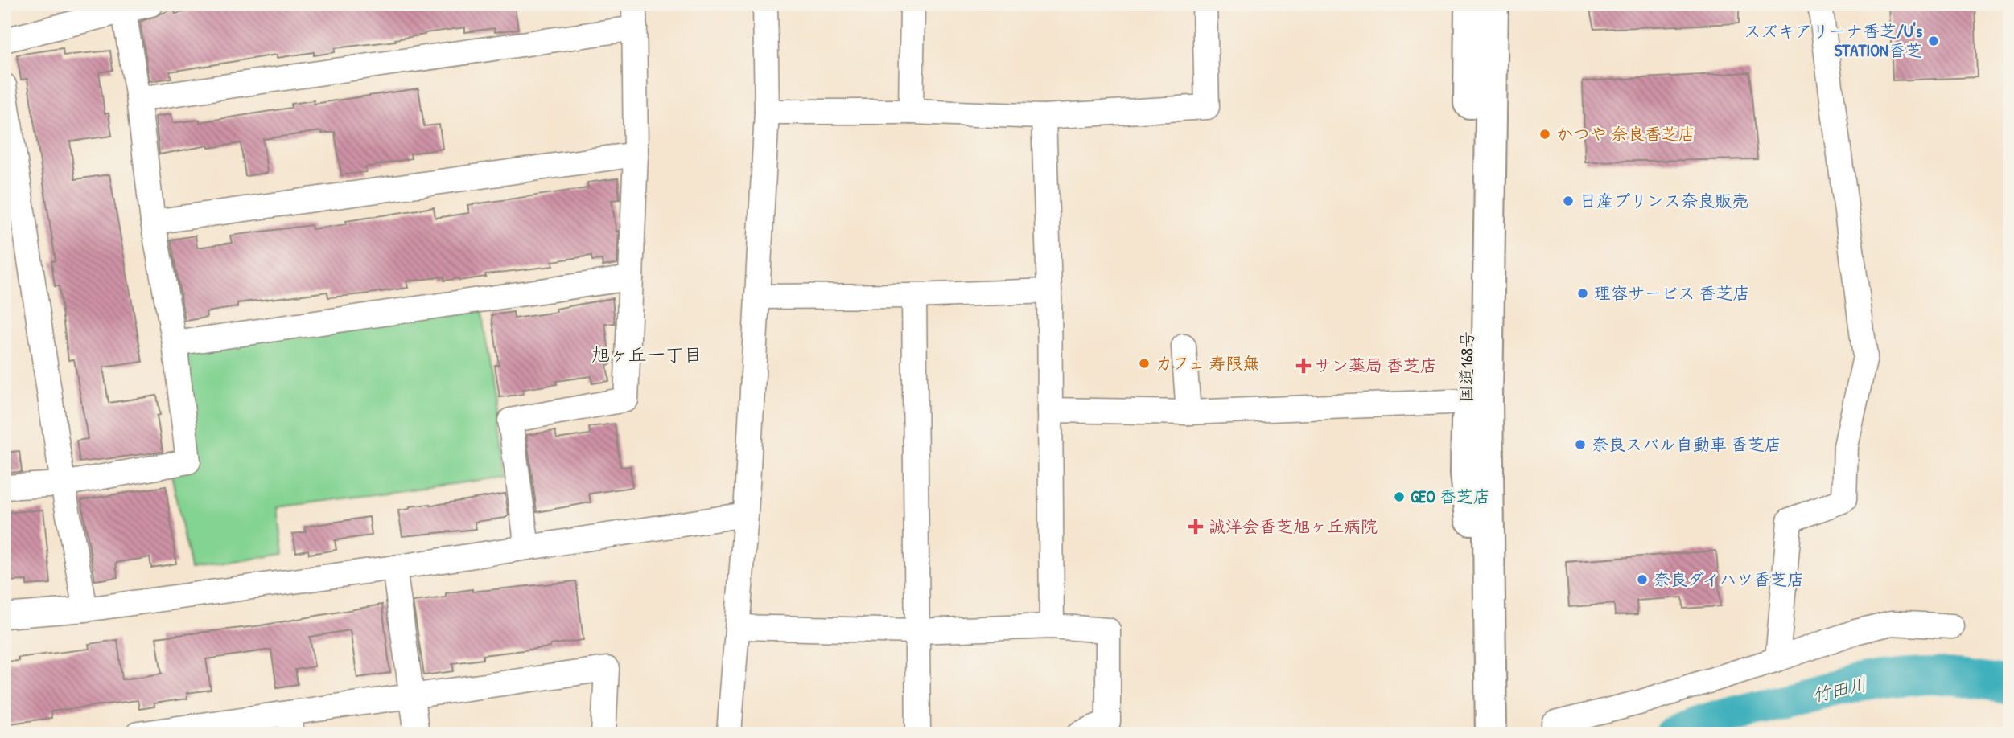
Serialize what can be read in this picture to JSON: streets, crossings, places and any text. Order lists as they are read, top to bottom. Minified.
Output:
{"streets":{"highway":["国道168号"]},"districts":["旭ヶ丘一丁目"],"water":["竹田川"],"places":{"other":["スズキアリーナ香芝/U's STATION香芝","かつや 奈良香芝店","日産プリンス奈良販売","理容サービス 香芝店","カフェ 寿限無","奈良スバル自動車 香芝店","GEO 香芝店","奈良ダイハツ香芝店"],"health":["サン薬局 香芝店","誠洋会香芝旭ヶ丘病院"]}}
